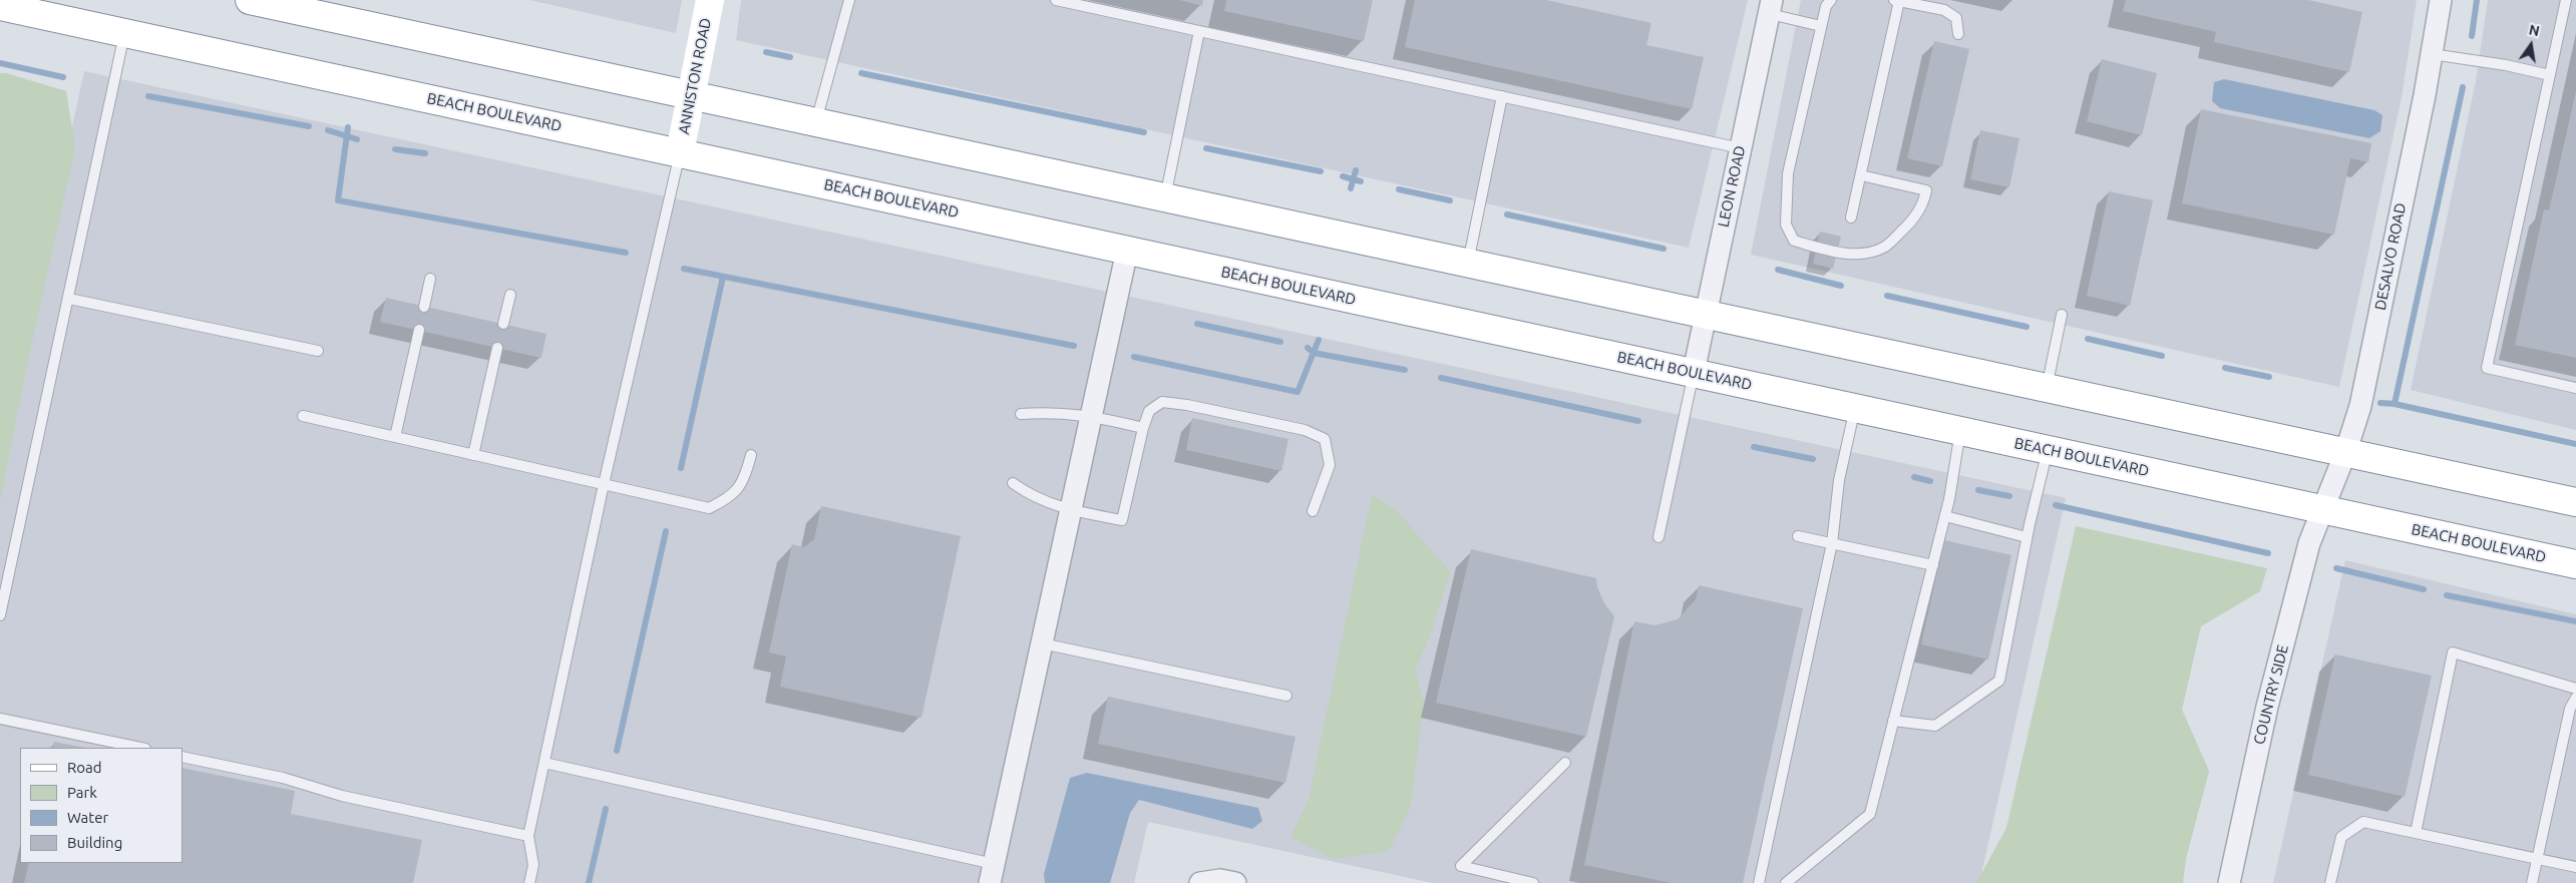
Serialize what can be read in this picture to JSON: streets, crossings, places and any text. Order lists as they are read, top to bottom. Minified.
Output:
{"streets":{"main road":["ANNISTON ROAD","BEACH BOULEVARD"],"street":["LEON ROAD","DESALVO ROAD","COUNTRY SIDE"]},"crossings":[["ANNISTON ROAD","BEACH BOULEVARD"],["BEACH BOULEVARD","LEON ROAD"],["BEACH BOULEVARD","DESALVO ROAD"],["BEACH BOULEVARD","COUNTRY SIDE"],["DESALVO ROAD","COUNTRY SIDE"]],"legend":["Road","Park","Water","Building"],"north":"top"}
